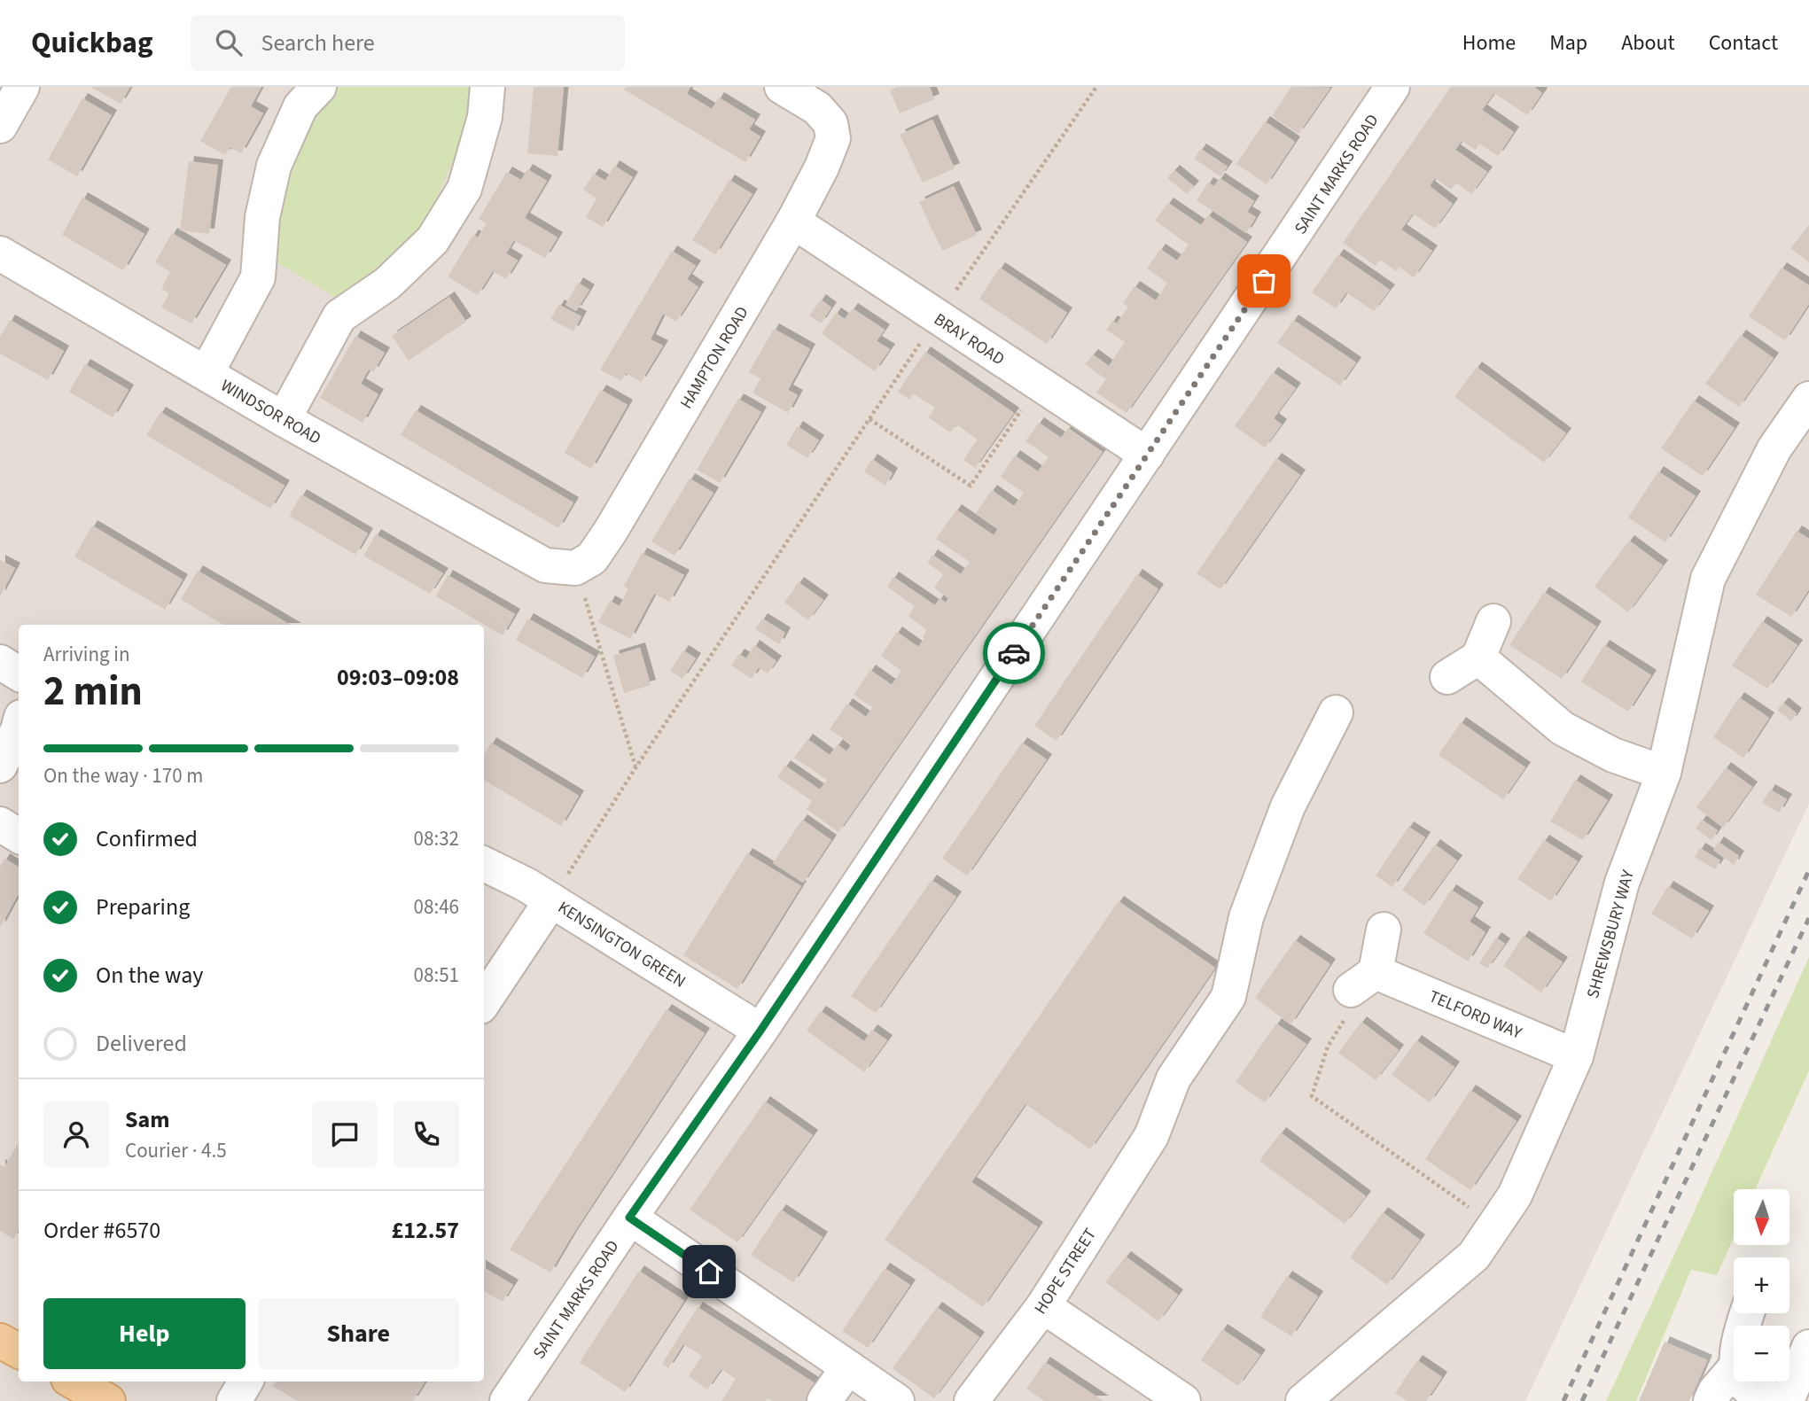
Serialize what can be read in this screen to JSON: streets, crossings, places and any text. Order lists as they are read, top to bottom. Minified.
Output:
{"streets":{"street":["SAINT MARKS ROAD","BRAY ROAD","HAMPTON ROAD","WINDSOR ROAD","SHREWSBURY WAY","KENSINGTON GREEN","TELFORD WAY","HOPE STREET"]},"crossings":[["SAINT MARKS ROAD","BRAY ROAD"],["SAINT MARKS ROAD","KENSINGTON GREEN"],["BRAY ROAD","HAMPTON ROAD"],["HAMPTON ROAD","WINDSOR ROAD"],["SHREWSBURY WAY","TELFORD WAY"]],"north":"bottom","page":{"header":"Quickbag","search":"Search here","nav":["Home","Map","About","Contact"],"heading":["2 min","Arriving in","09:03–09:08"],"panel":["Sam","Courier · 4.5","Order #6570","£12.57"],"bar":"On the way · 170 m","list":[["Confirmed","08:32"],["Preparing","08:46"],["On the way","08:51"],"Delivered"],"map_buttons":["+","−"],"buttons":["Help","Share"]}}
